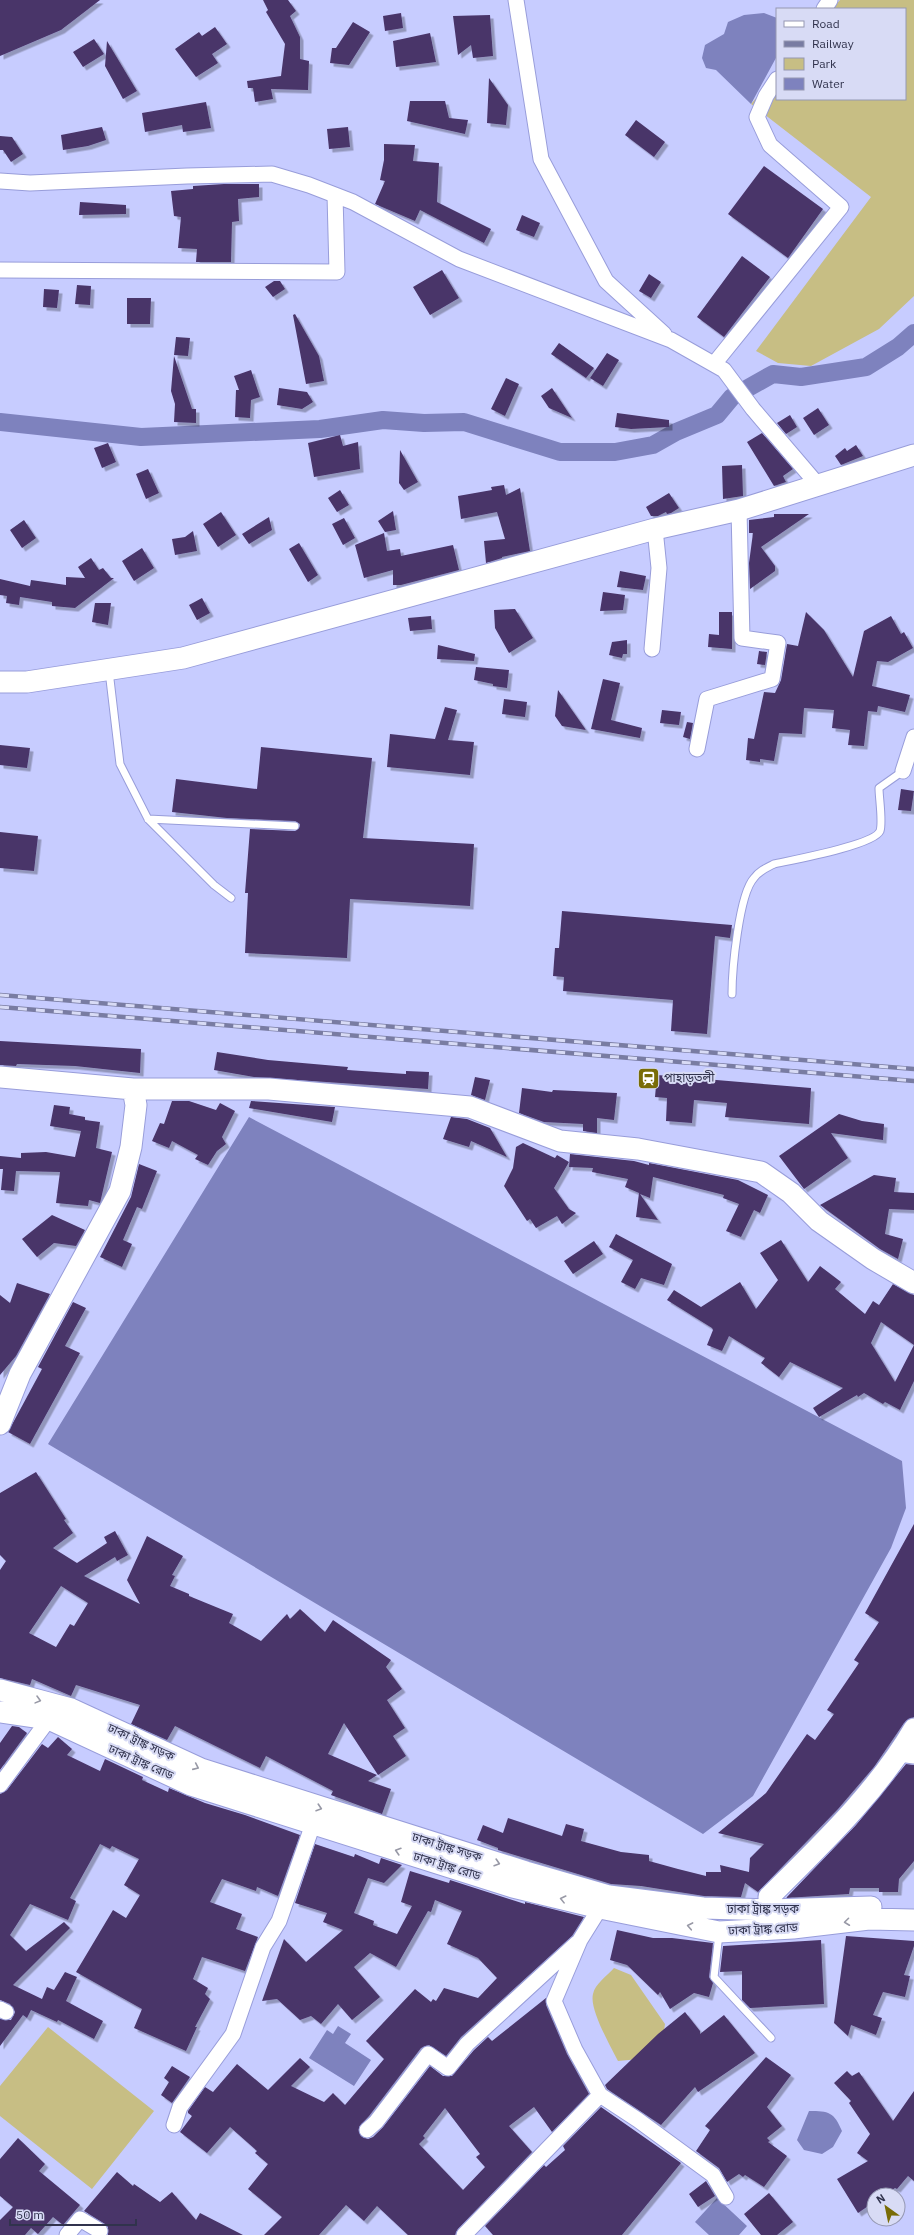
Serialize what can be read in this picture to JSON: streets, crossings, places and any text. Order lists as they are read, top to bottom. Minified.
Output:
{"streets":{"main road":["ঢাকা ট্রাঙ্ক সড়ক","ঢাকা ট্রাঙ্ক রোড"]},"crossings":[["ঢাকা ট্রাঙ্ক সড়ক","ঢাকা ট্রাঙ্ক রোড"]],"one_way":["ঢাকা ট্রাঙ্ক সড়ক","ঢাকা ট্রাঙ্ক রোড"],"places":{"station":["পাহাড়তলী"]},"legend":["Road","Railway","Park","Water"],"scale_bar":"50 m","north":"top left"}
